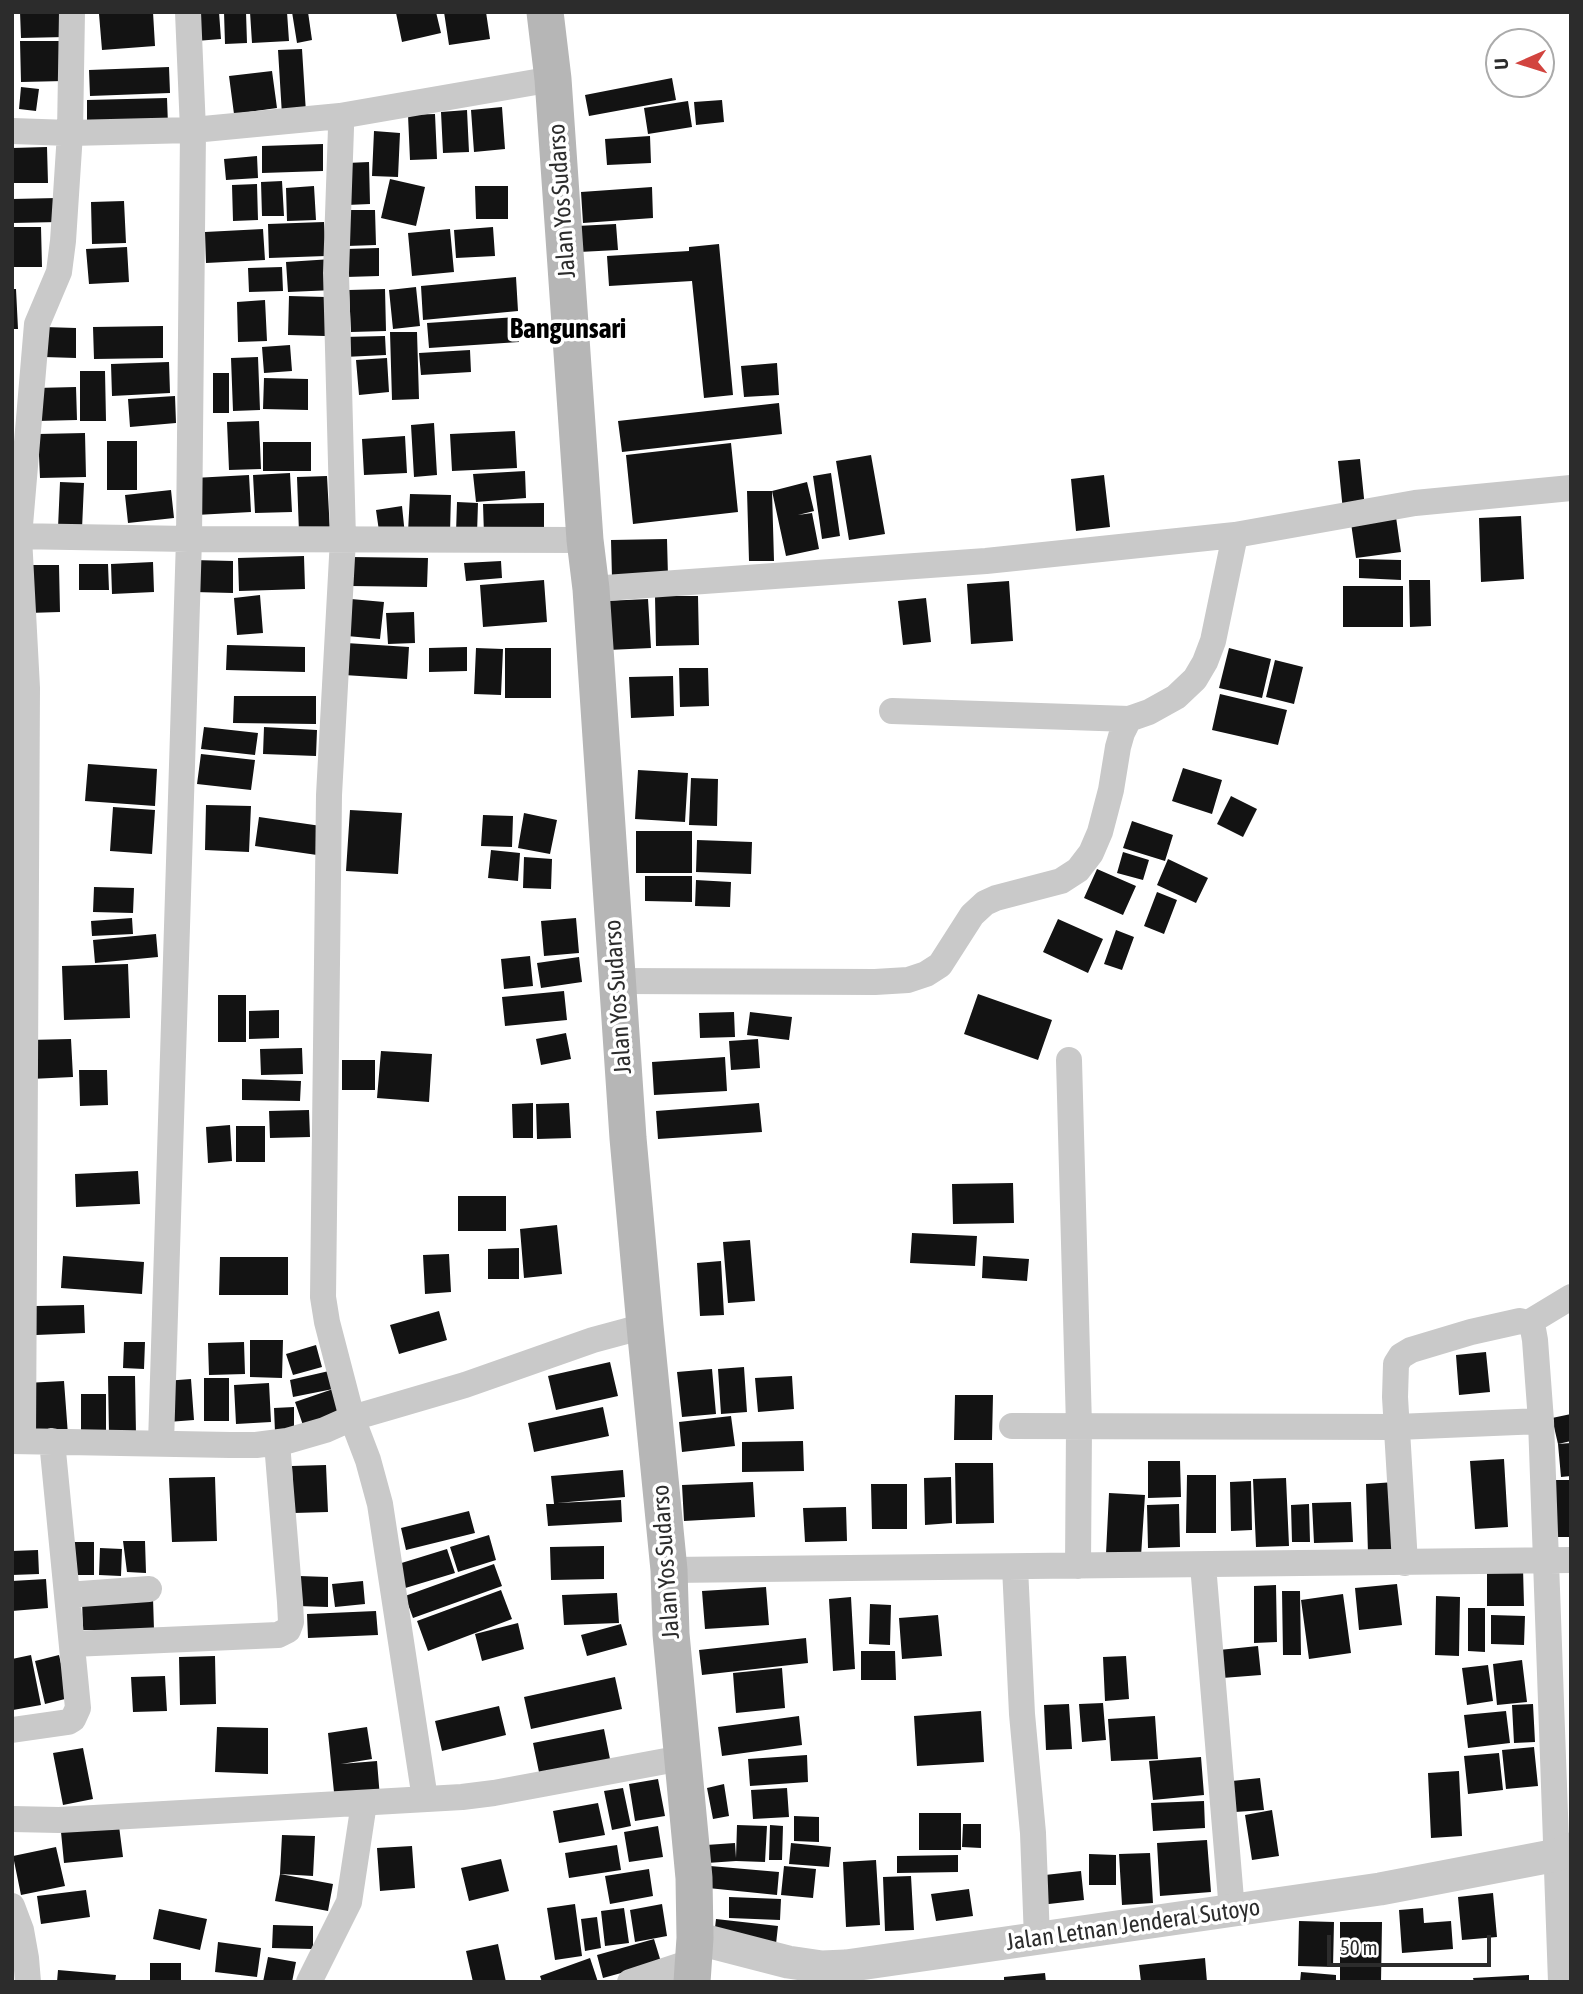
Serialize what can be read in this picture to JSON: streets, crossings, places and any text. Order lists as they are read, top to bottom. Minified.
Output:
{"streets":{"main road":["Jalan Yos Sudarso"],"street":["Jalan Letnan Jenderal Sutoyo"]},"crossings":[["Jalan Yos Sudarso","Jalan Letnan Jenderal Sutoyo"]],"districts":["Bangunsari"],"scale_bar":"50 m","north":"left"}
